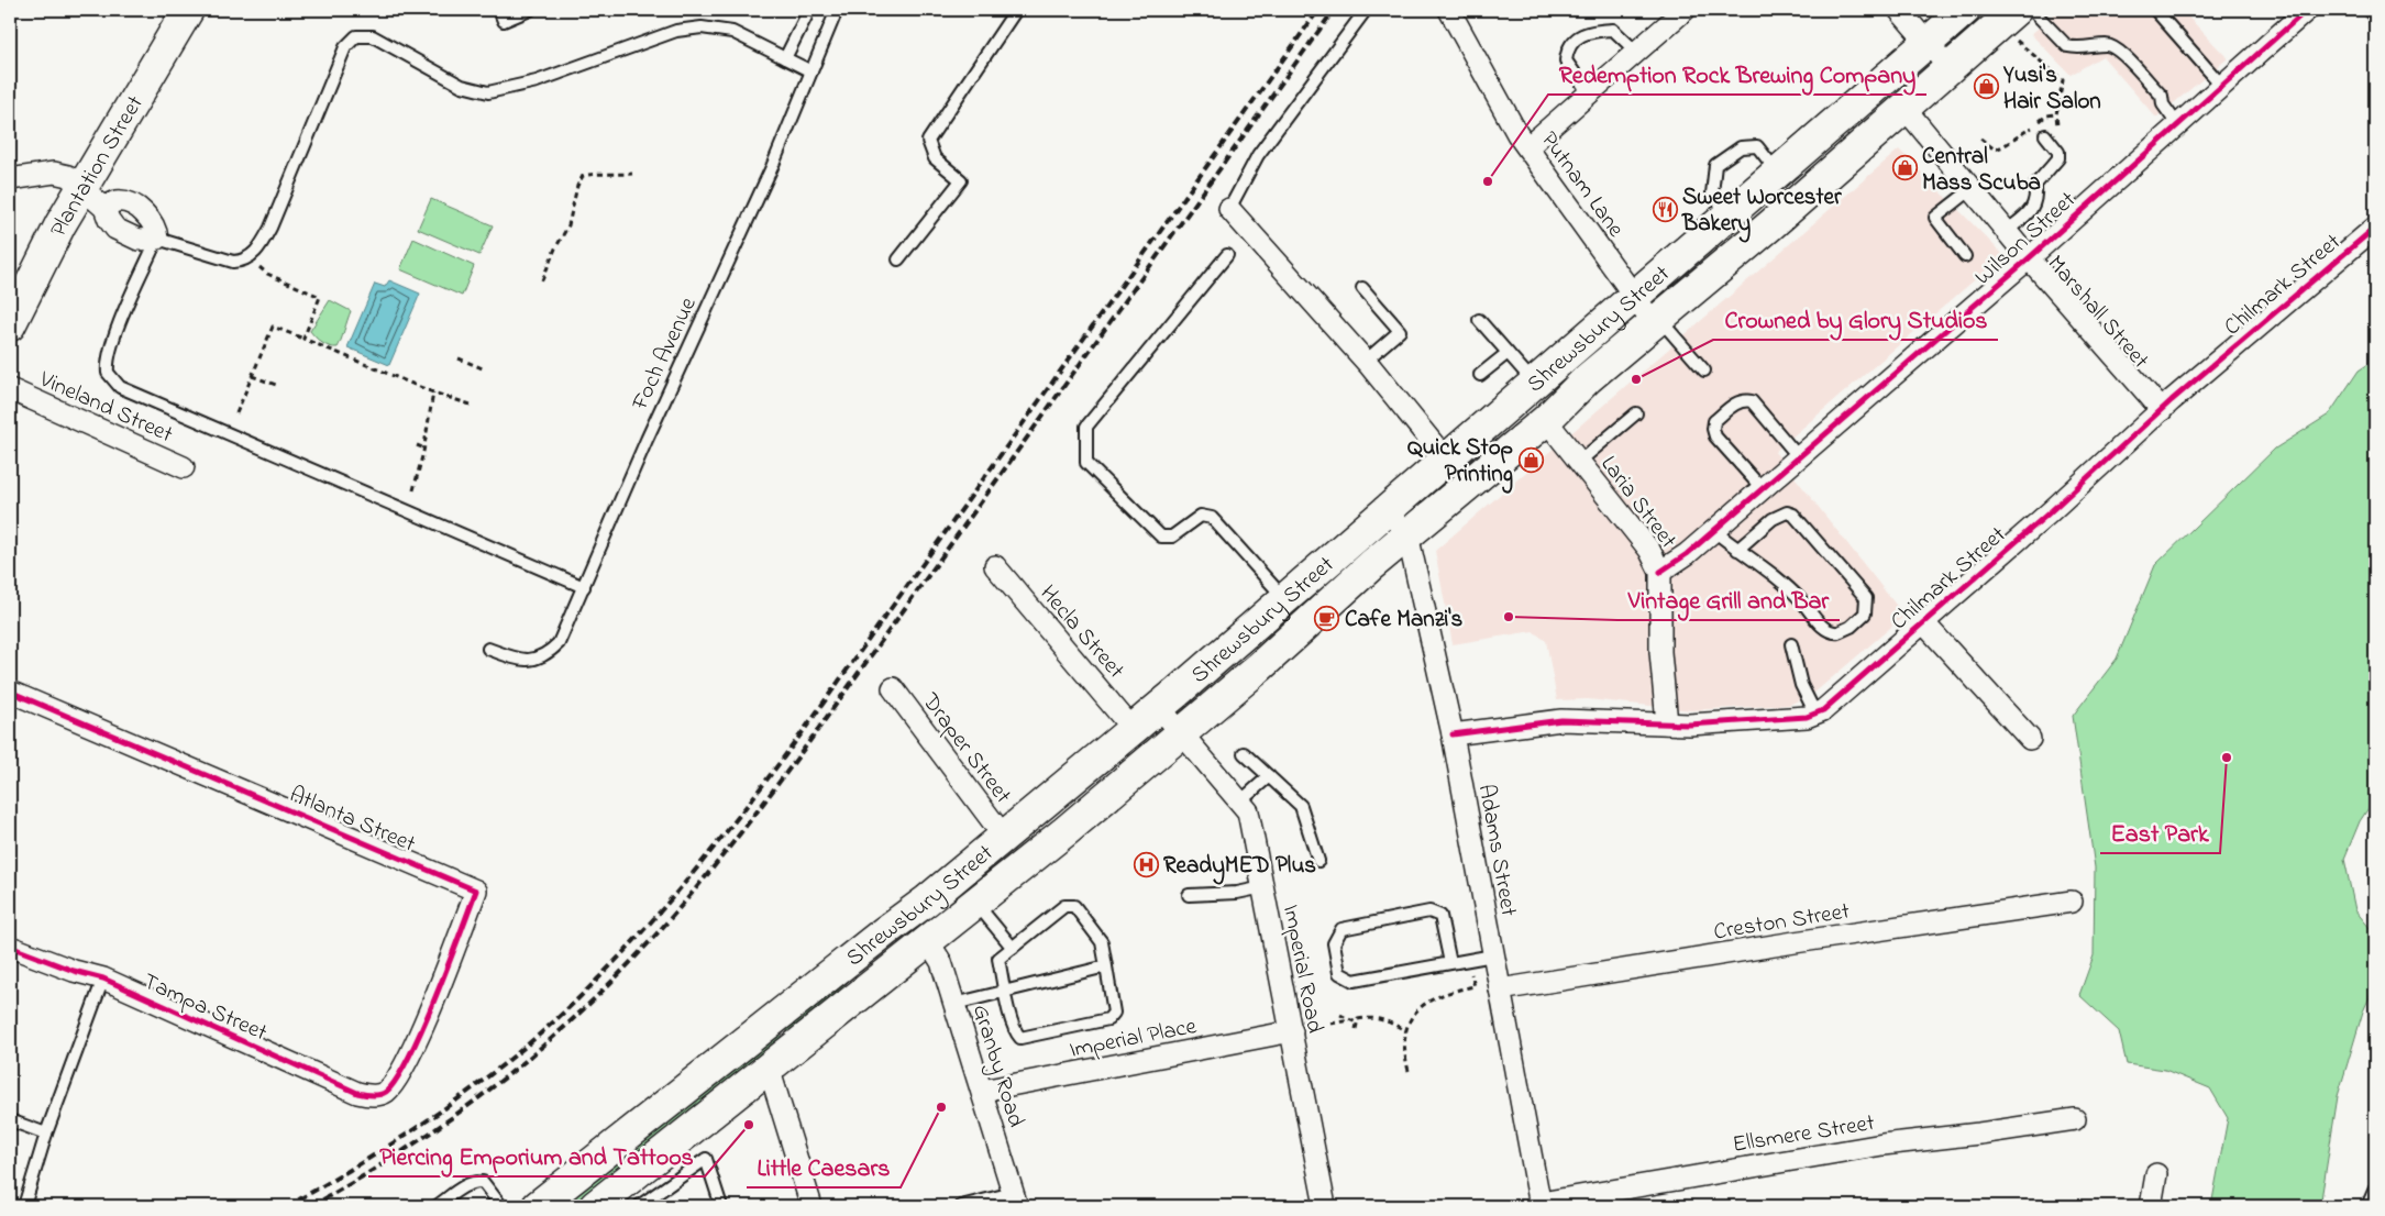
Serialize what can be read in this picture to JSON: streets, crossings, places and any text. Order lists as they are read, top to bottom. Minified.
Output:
{"streets":{"main road":["Plantation Street","Shrewsbury Street"],"street":["Putnam Lane","Wilson Street","Chilmark Street","Marshall Street","Vineland Street","Laria Street","Hecla Street","Draper Street","Atlanta Street","Adams Street","Creston Street","Imperial Road","Tampa Street","Imperial Place","Granby Road","Ellsmere Street"],"lane":["Foch Avenue"]},"crossings":[["Putnam Lane","Shrewsbury Street"],["Wilson Street","Marshall Street"],["Wilson Street","Laria Street"],["Chilmark Street","Marshall Street"],["Chilmark Street","Laria Street"],["Chilmark Street","Adams Street"],["Marshall Street","Shrewsbury Street"],["Shrewsbury Street","Laria Street"],["Shrewsbury Street","Hecla Street"],["Shrewsbury Street","Draper Street"],["Shrewsbury Street","Adams Street"],["Shrewsbury Street","Imperial Road"],["Shrewsbury Street","Granby Road"],["Atlanta Street","Tampa Street"],["Adams Street","Creston Street"],["Adams Street","Ellsmere Street"],["Imperial Road","Imperial Place"],["Imperial Place","Granby Road"]],"places":{"shop":["Yusi's Hair Salon","Central Mass Scuba","Quick Stop Printing"],"other":["Redemption Rock Brewing Company","Crowned by Glory Studios","Vintage Grill and Bar","East Park","Little Caesars","Piercing Emporium and Tattoos"],"restaurant":["Sweet Worcester Bakery"],"cafe":["Cafe Manzi's"],"hospital":["ReadyMED Plus"]}}
